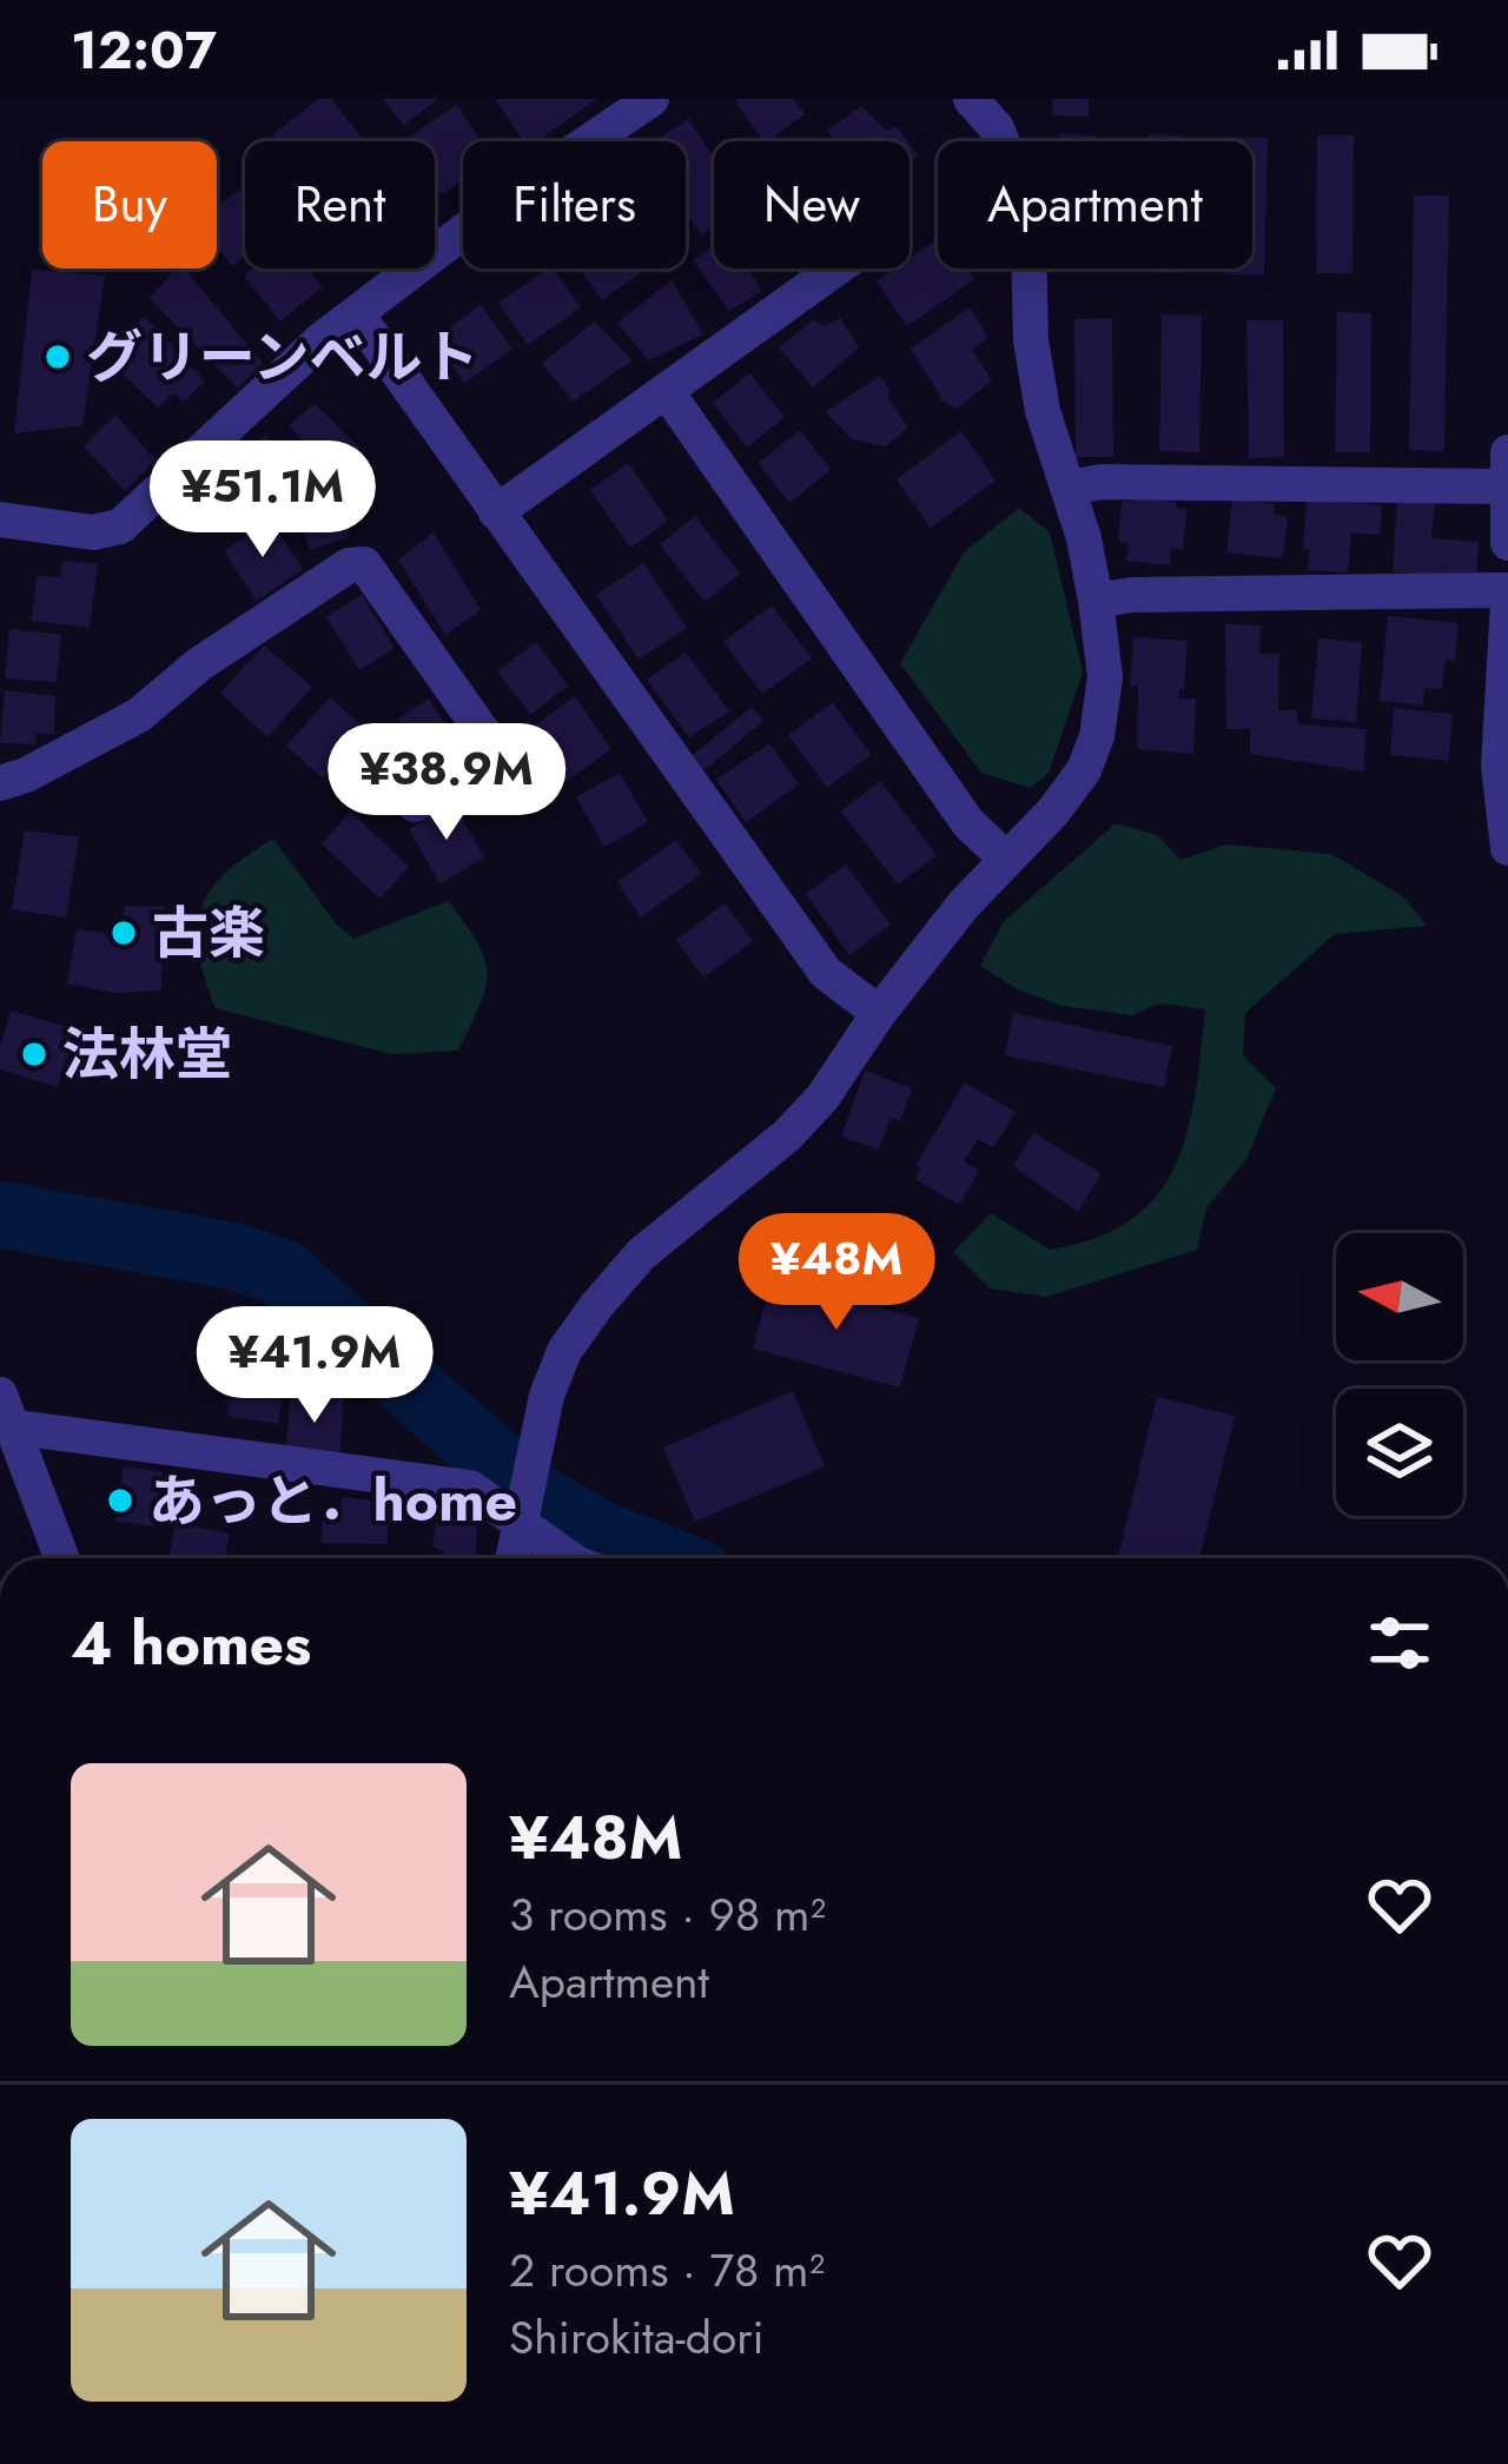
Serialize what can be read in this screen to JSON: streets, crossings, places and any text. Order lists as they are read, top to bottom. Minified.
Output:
{"places":["グリーンベルト","古楽","法林堂","あっと．home"],"north":"left","page":{"status":"12:07","chip":["Buy","Rent","Filters","New","Apartment"],"price":["¥51.1M","¥38.9M","¥48M","¥41.9M"],"heading":"4 homes","list":[{"name":"¥48M","note":"3 rooms · 98 m² · Apartment"},{"name":"¥41.9M","note":"2 rooms · 78 m² · Shirokita-dori"}]}}
